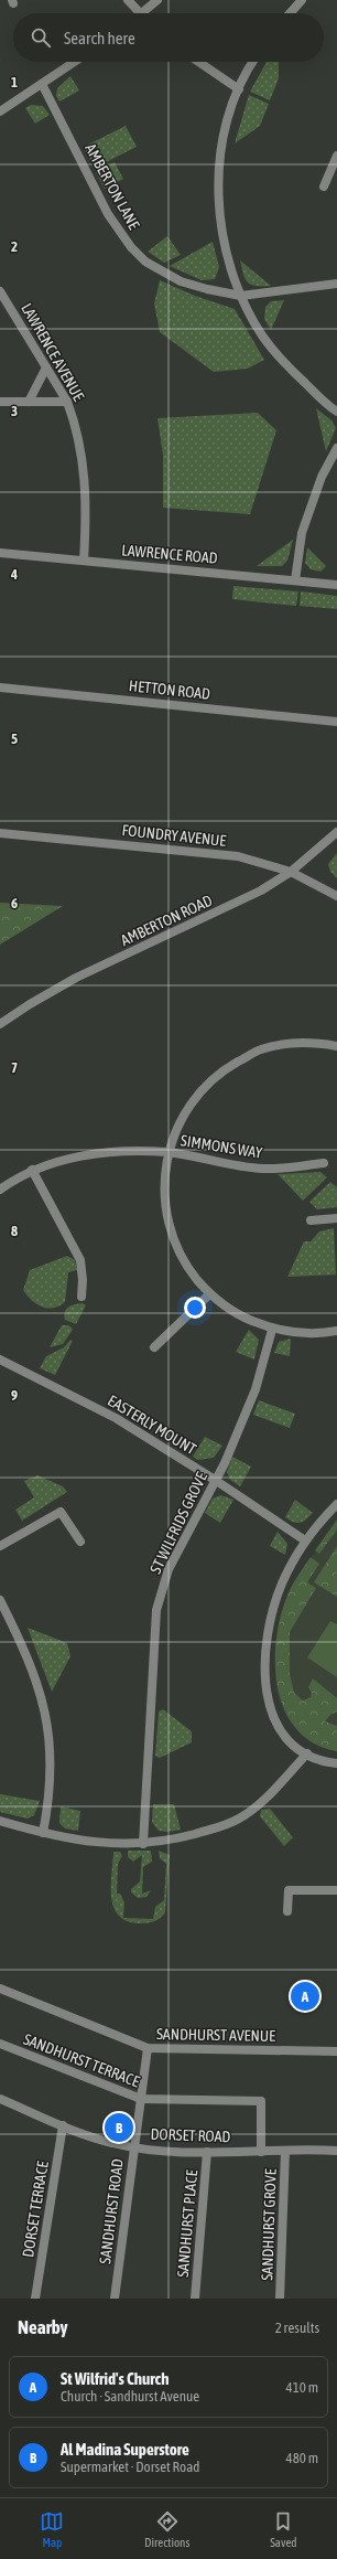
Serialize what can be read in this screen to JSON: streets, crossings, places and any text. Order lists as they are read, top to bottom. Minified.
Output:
{"streets":{"street":["AMBERTON LANE","LAWRENCE AVENUE","LAWRENCE ROAD","HETTON ROAD","FOUNDRY AVENUE","AMBERTON ROAD","SIMMONS WAY","EASTERLY MOUNT","ST WILFRIDS GROVE","SANDHURST AVENUE","SANDHURST TERRACE","DORSET ROAD","DORSET TERRACE","SANDHURST ROAD","SANDHURST PLACE","SANDHURST GROVE"]},"crossings":[["LAWRENCE AVENUE","LAWRENCE ROAD"],["FOUNDRY AVENUE","AMBERTON ROAD"],["EASTERLY MOUNT","ST WILFRIDS GROVE"],["SANDHURST AVENUE","SANDHURST ROAD"],["SANDHURST TERRACE","DORSET ROAD"],["SANDHURST TERRACE","SANDHURST ROAD"],["DORSET ROAD","DORSET TERRACE"],["DORSET ROAD","SANDHURST ROAD"],["DORSET ROAD","SANDHURST PLACE"],["DORSET ROAD","SANDHURST GROVE"]],"page":{"search":"Search here","pins":["A","B"],"heading":["Nearby","2 results"],"list":[{"mark":"A","name":"St Wilfrid's Church","note":"Church · Sandhurst Avenue","value":"410 m"},{"mark":"B","name":"Al Madina Superstore","note":"Supermarket · Dorset Road","value":"480 m"}],"nav":["Map","Directions","Saved"]},"grid":{"rows":["1","2","3","4","5","6","7","8","9"]}}
